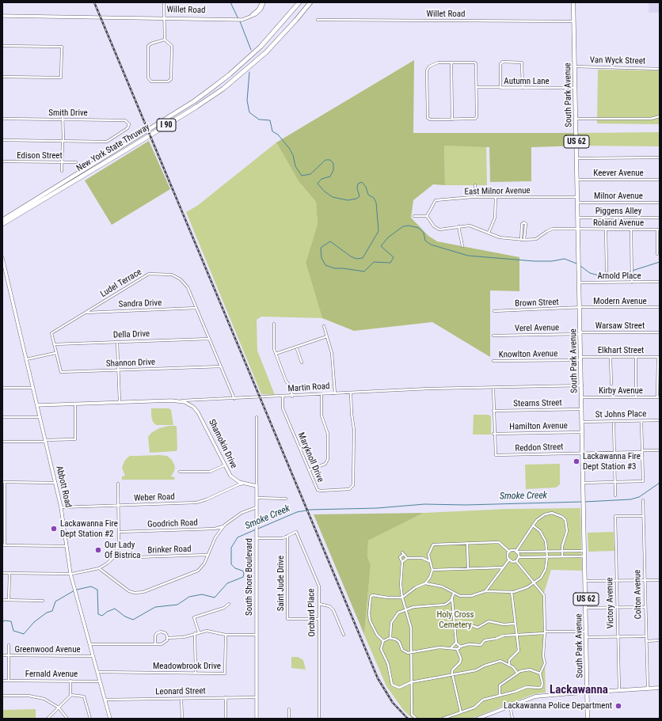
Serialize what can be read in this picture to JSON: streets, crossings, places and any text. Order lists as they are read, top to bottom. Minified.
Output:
{"streets":{"highway":["I 90","New York State Thruway"],"main road":["South Park Avenue","US 62"],"street":["Willet Road","Van Wyck Street","Autumn Lane","Smith Drive","Edison Street","Keever Avenue","East Milnor Avenue","Milnor Avenue","Piggens Alley","Roland Avenue","Arnold Place","Ludel Terrace","Modern Avenue","Brown Street","Sandra Drive","Warsaw Street","Verel Avenue","Della Drive","Elkhart Street","Knowlton Avenue","Shannon Drive","Martin Road","Kirby Avenue","Stearns Street","St Johns Place","Hamilton Avenue","Shamokin Drive","Reddon Street","Maryknoll Drive","Abbott Road","Weber Road","Goodrich Road","Brinker Road","South Shore Boulevard","Saint Jude Drive","Colton Avenue","Victory Avenue","Orchard Place","Greenwood Avenue","Meadowbrook Drive","Fernald Avenue","Leonard Street"]},"crossings":[["Willet Road","South Park Avenue"],["Van Wyck Street","South Park Avenue"],["Autumn Lane","South Park Avenue"],["South Park Avenue","Keever Avenue"],["South Park Avenue","East Milnor Avenue"],["South Park Avenue","Milnor Avenue"],["South Park Avenue","Piggens Alley"],["South Park Avenue","Roland Avenue"],["South Park Avenue","Arnold Place"],["South Park Avenue","Modern Avenue"],["South Park Avenue","Brown Street"],["South Park Avenue","Warsaw Street"],["South Park Avenue","Verel Avenue"],["South Park Avenue","Elkhart Street"],["South Park Avenue","Knowlton Avenue"],["South Park Avenue","Martin Road"],["South Park Avenue","Kirby Avenue"],["South Park Avenue","Stearns Street"],["South Park Avenue","St Johns Place"],["South Park Avenue","Hamilton Avenue"],["South Park Avenue","Reddon Street"],["East Milnor Avenue","Roland Avenue"],["Ludel Terrace","Sandra Drive"],["Ludel Terrace","Della Drive"],["Ludel Terrace","Shannon Drive"],["Ludel Terrace","Martin Road"],["Modern Avenue","Brown Street"],["Warsaw Street","Verel Avenue"],["Elkhart Street","Knowlton Avenue"],["Martin Road","Shamokin Drive"],["Martin Road","Maryknoll Drive"],["Martin Road","Abbott Road"],["Hamilton Avenue","Reddon Street"],["Shamokin Drive","Weber Road"],["Shamokin Drive","South Shore Boulevard"],["Abbott Road","Weber Road"],["Abbott Road","Greenwood Avenue"],["Abbott Road","Meadowbrook Drive"],["Abbott Road","Fernald Avenue"],["Abbott Road","Leonard Street"],["South Shore Boulevard","Orchard Place"],["South Shore Boulevard","Leonard Street"],["Saint Jude Drive","Orchard Place"],["Colton Avenue","Victory Avenue"]],"districts":["Lackawanna"],"water":["Smoke Creek"],"parks":["Holy Cross Cemetery"],"places":["Lackawanna Fire Dept Station #3","Lackawanna Fire Dept Station #2","Our Lady Of Bistrica","Lackawanna Police Department"]}
